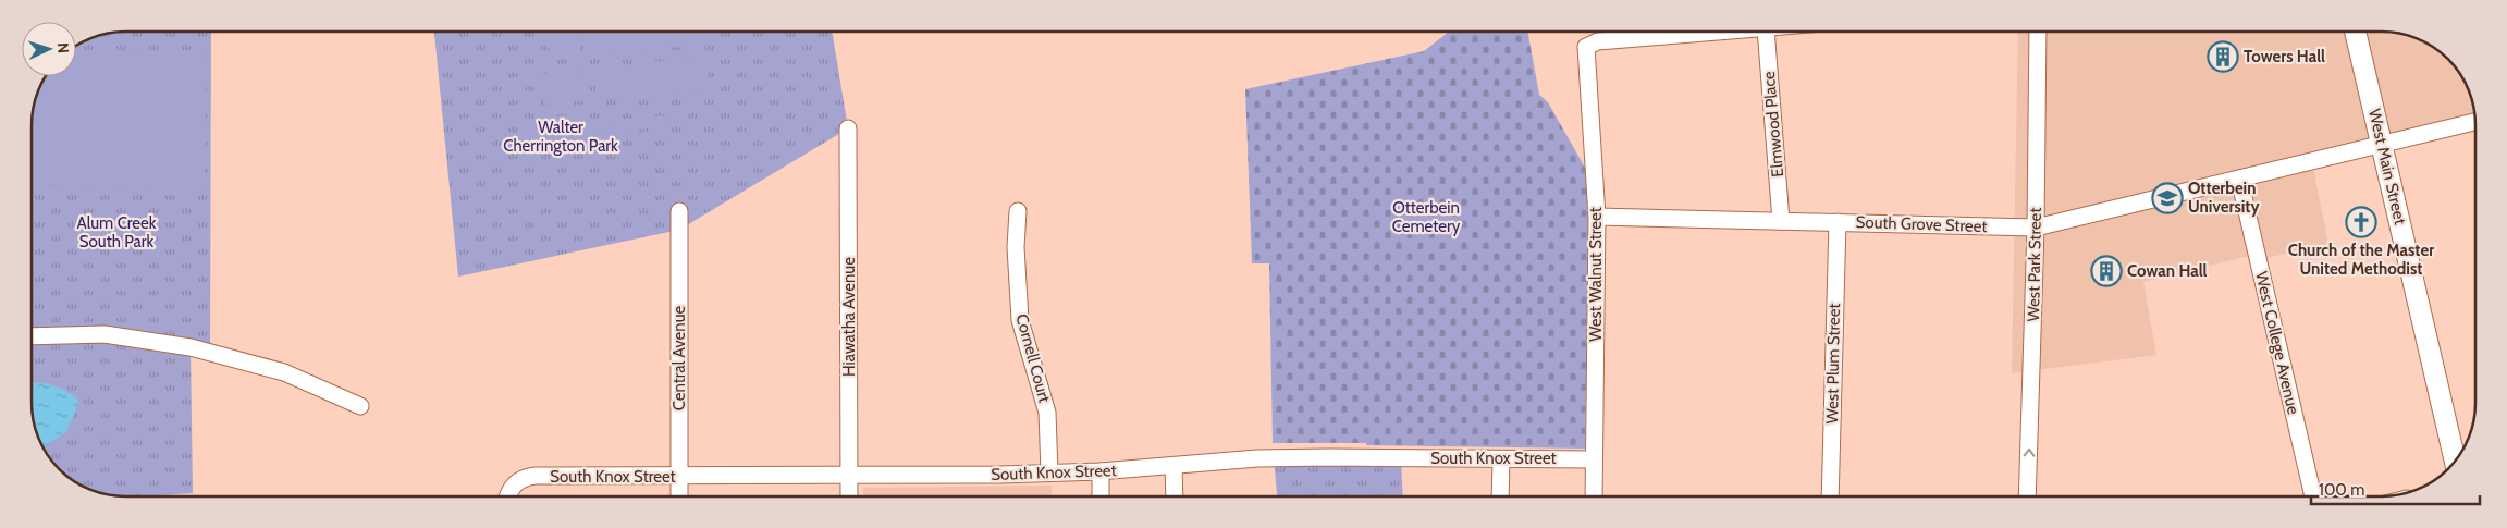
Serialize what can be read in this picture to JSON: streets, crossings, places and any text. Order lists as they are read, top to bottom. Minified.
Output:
{"streets":{"main road":["West Main Street"],"street":["Elmwood Place","South Grove Street","West Park Street","West Walnut Street","Hiawatha Avenue","West College Avenue","Central Avenue","Cornell Court","West Plum Street","South Knox Street"]},"crossings":[["Elmwood Place","South Grove Street"],["West Main Street","South Grove Street"],["South Grove Street","West Park Street"],["South Grove Street","West Walnut Street"],["South Grove Street","West College Avenue"],["South Grove Street","West Plum Street"],["West Walnut Street","South Knox Street"],["Hiawatha Avenue","South Knox Street"],["Central Avenue","South Knox Street"],["Cornell Court","South Knox Street"]],"one_way":["West Park Street"],"parks":["Walter Cherrington Park","Otterbein Cemetery","Alum Creek South Park"],"places":{"building":["Towers Hall","Cowan Hall"],"school or university":["Otterbein University"],"church":["Church of the Master United Methodist"]},"scale_bar":"100 m","north":"right"}
